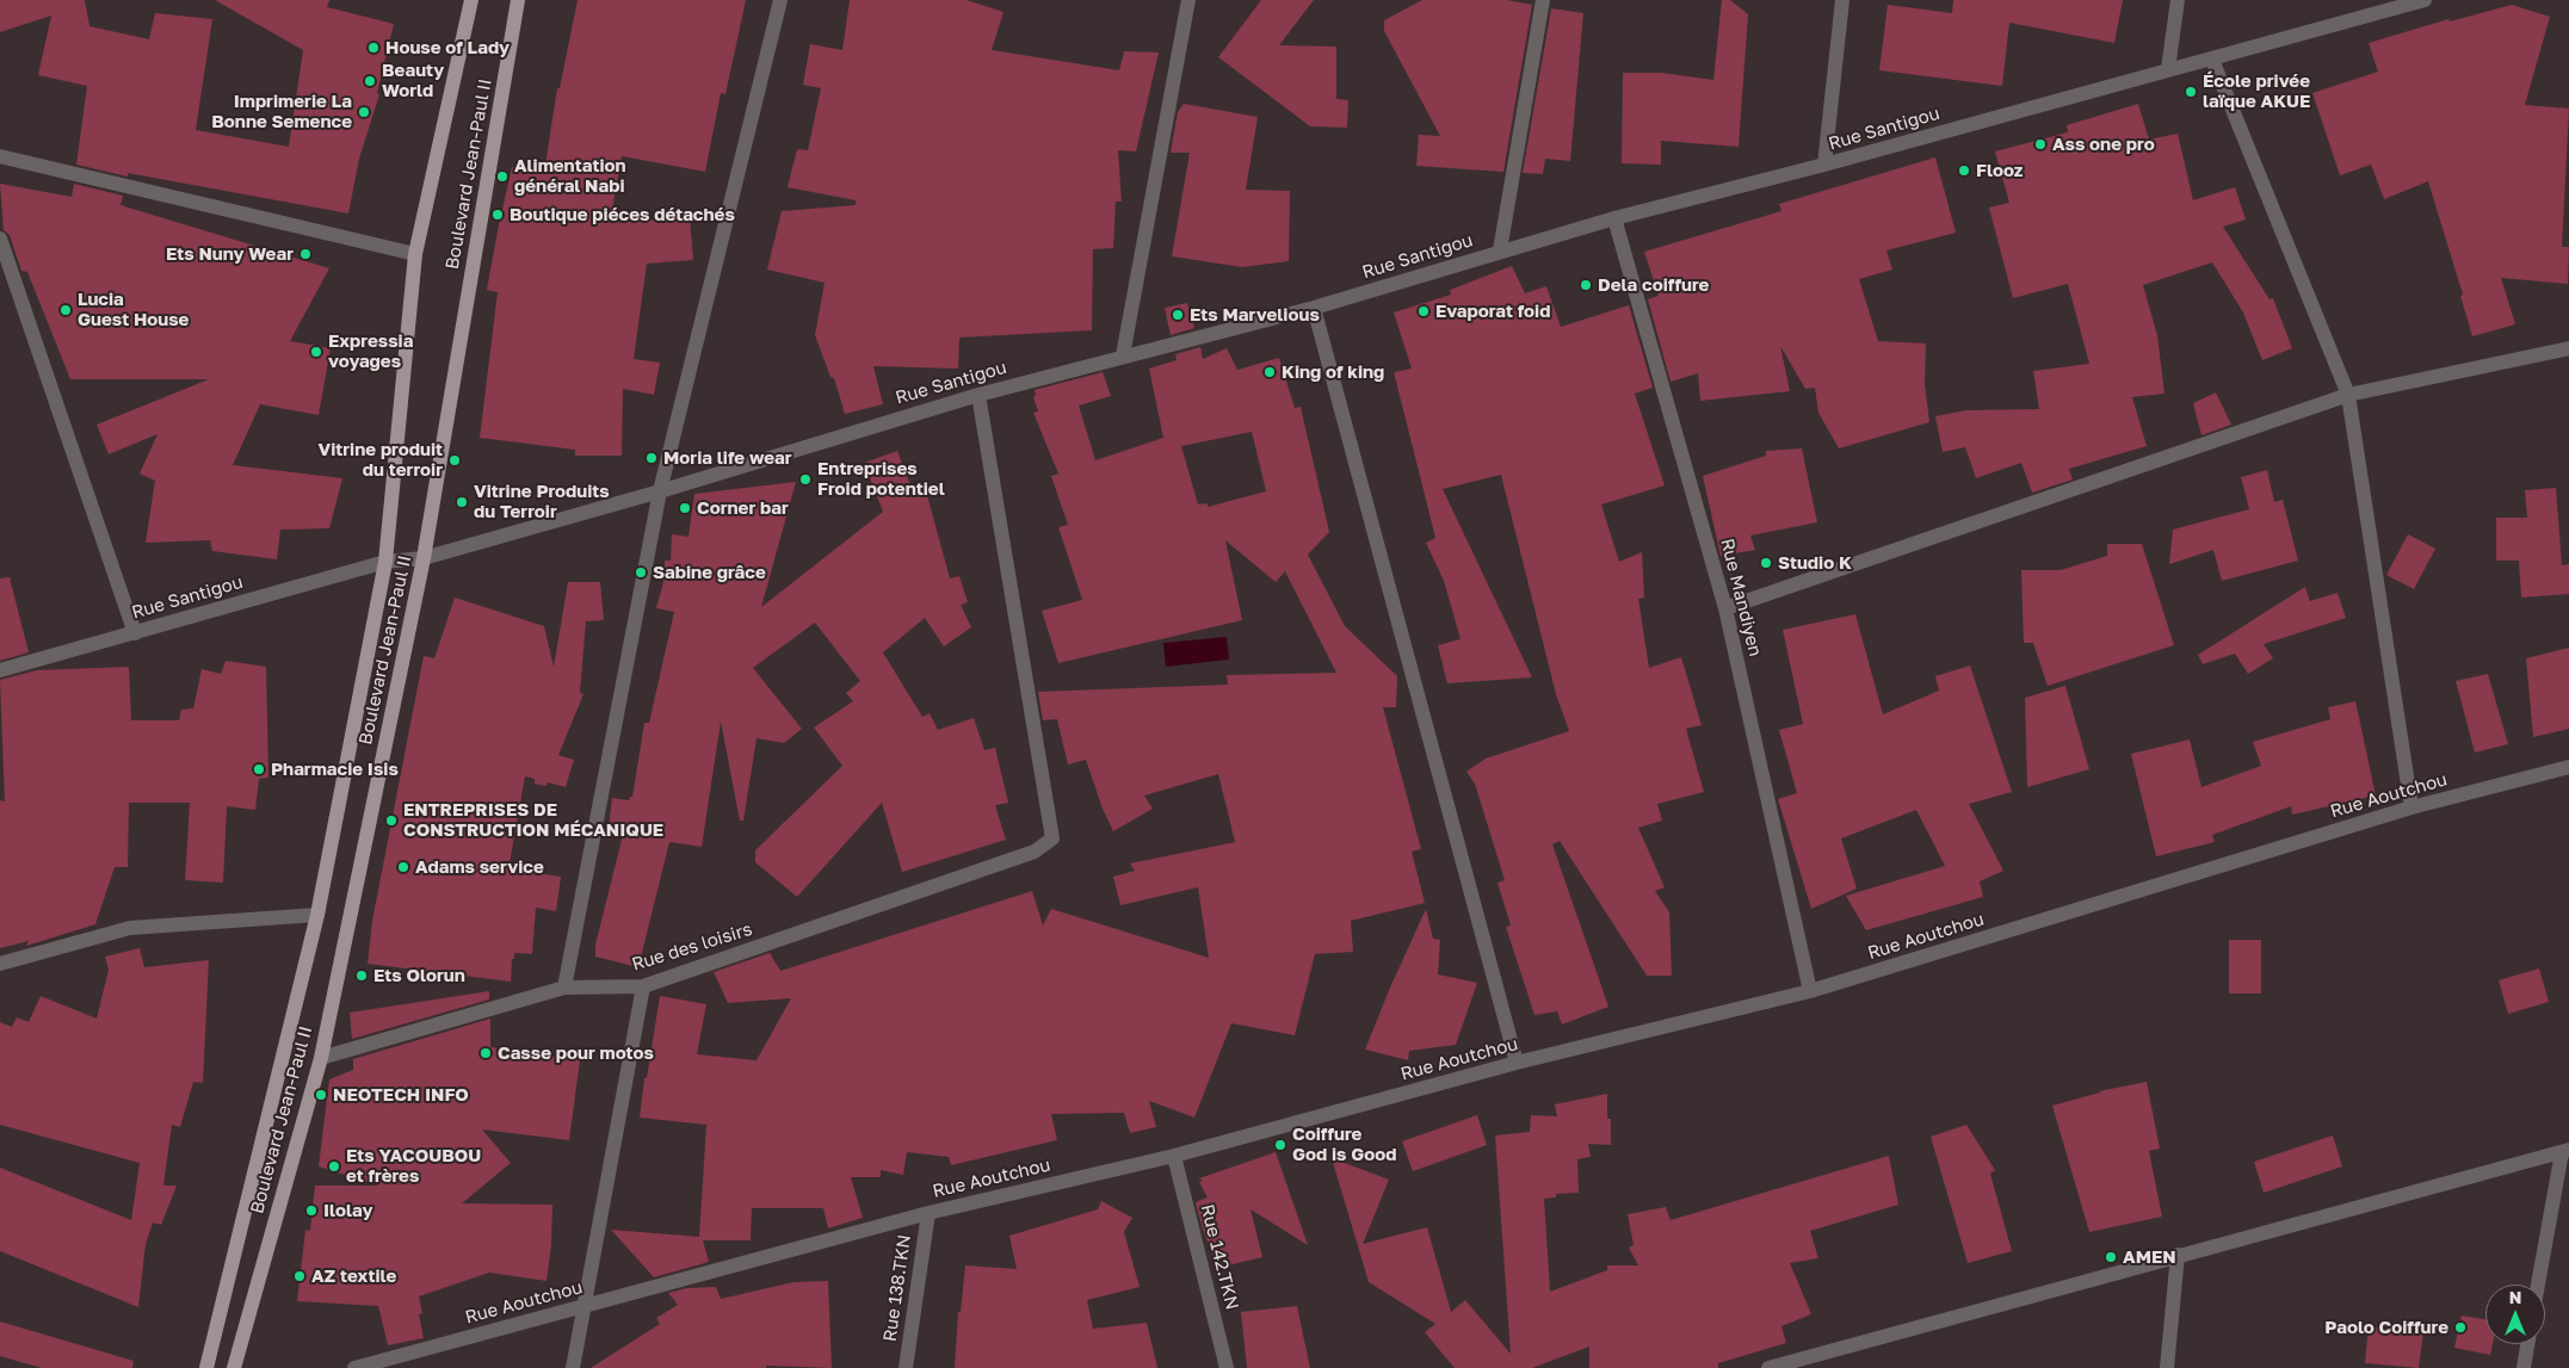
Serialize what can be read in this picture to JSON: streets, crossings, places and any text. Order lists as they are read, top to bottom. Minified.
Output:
{"streets":{"main road":["Boulevard Jean-Paul II"],"street":["Rue Santigou","Rue Mandiyen","Rue Aoutchou","Rue des loisirs","Rue 142.TKN","Rue 138.TKN"]},"crossings":[["Rue Santigou","Boulevard Jean-Paul II"],["Rue Santigou","Rue Mandiyen"],["Rue Santigou","Rue des loisirs"],["Boulevard Jean-Paul II","Rue des loisirs"],["Rue Mandiyen","Rue Aoutchou"],["Rue Aoutchou","Rue 142.TKN"],["Rue Aoutchou","Rue 138.TKN"]],"places":["House of Lady","Beauty World","École privée laïque AKUE","Imprimerie La Bonne Semence","Ass one pro","Flooz","Alimentation général Nabi","Boutique piéces détachés","Ets Nuny Wear","Dela coiffure","Lucia Guest House","Evaporat foid","Ets Marvelious","Expressia voyages","King of king","Moria life wear","Vitrine produit du terroir","Entreprises Froid potentiel","Vitrine Produits du Terroir","Corner bar","Studio K","Sabine grâce","Pharmacie Isis","ENTREPRISES DE CONSTRUCTION MÉCANIQUE","Adams service","Ets Olorun","Casse pour motos","NEOTECH INFO","Coiffure God is Good","Ets YACOUBOU et frères","Ilolay","AMEN","AZ textile","Paolo Coiffure"],"north":"top"}
